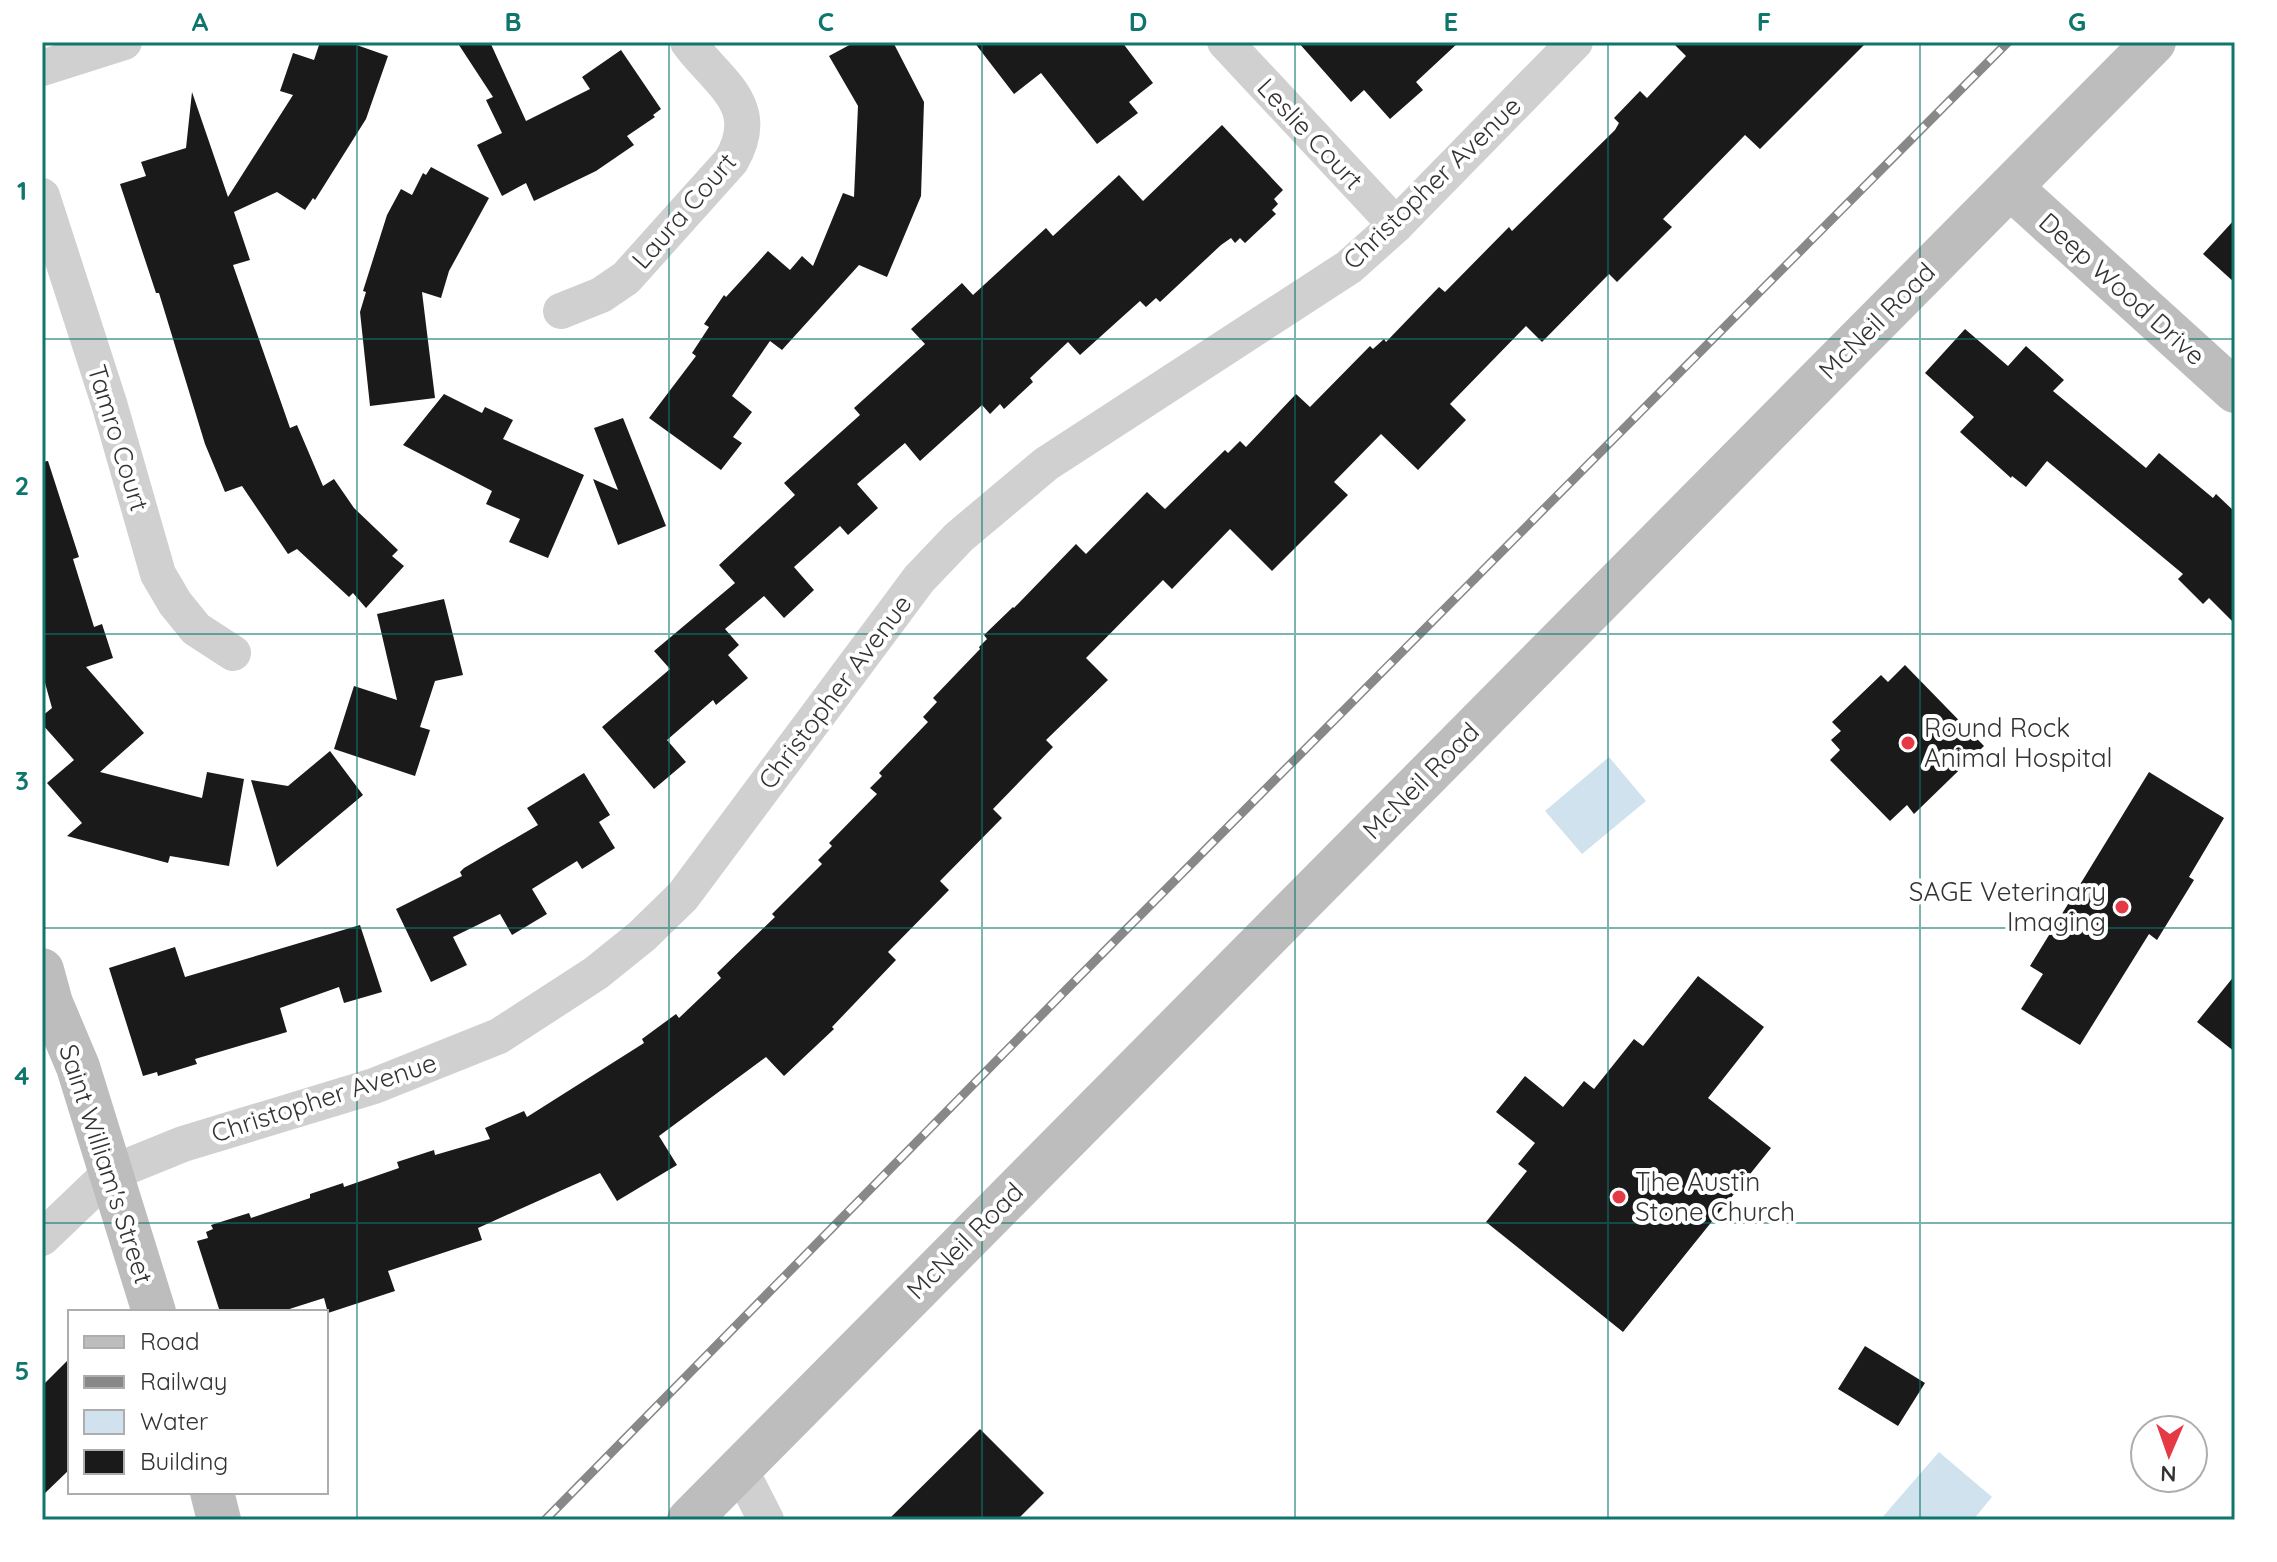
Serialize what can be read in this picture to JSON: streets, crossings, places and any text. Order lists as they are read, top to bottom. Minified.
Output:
{"streets":{"main road":["Deep Wood Drive","McNeil Road","Saint William's Street"],"street":["Leslie Court","Christopher Avenue","Laura Court","Tamro Court"]},"crossings":[["Leslie Court","Christopher Avenue"],["Christopher Avenue","Saint William's Street"],["Deep Wood Drive","McNeil Road"]],"places":["Round Rock Animal Hospital","SAGE Veterinary Imaging","The Austin Stone Church"],"legend":["Road","Railway","Water","Building"],"north":"bottom","grid":{"columns":["A","B","C","D","E","F","G"],"rows":["1","2","3","4","5"]}}
